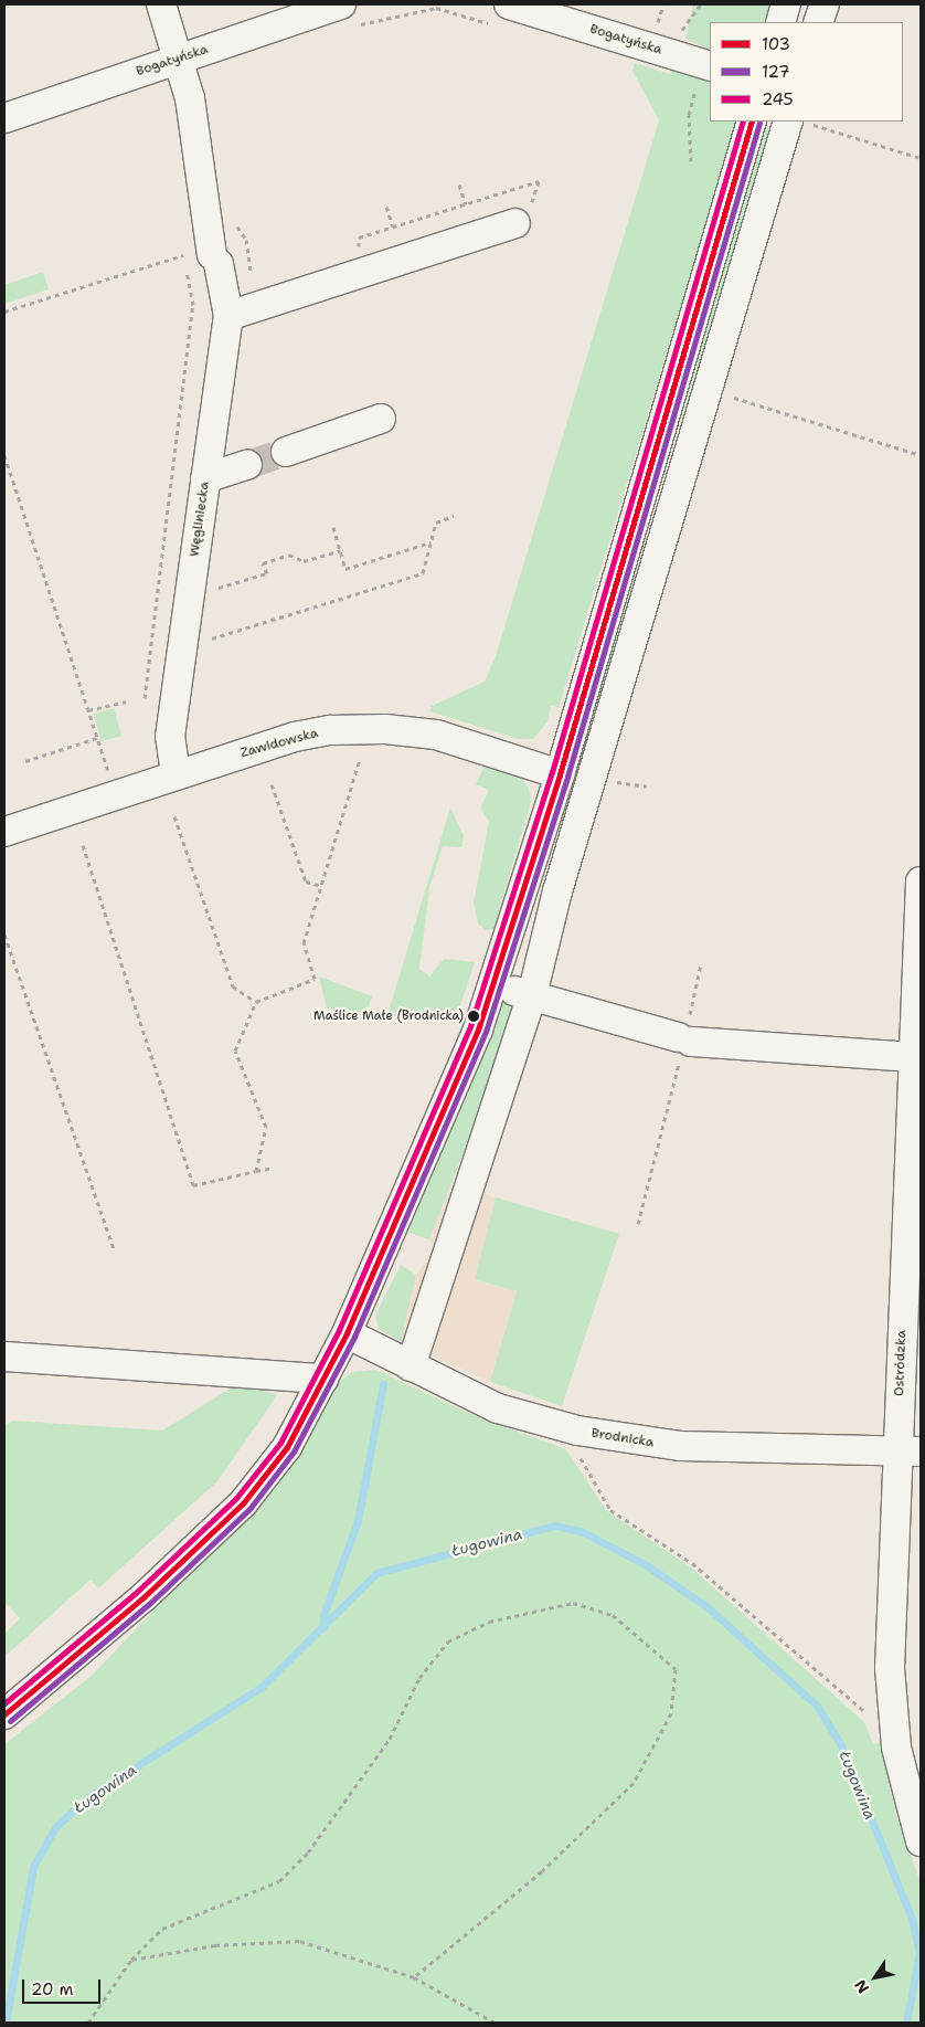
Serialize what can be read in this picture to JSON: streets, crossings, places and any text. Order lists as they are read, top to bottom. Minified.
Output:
{"streets":{"street":["Bogatyńska","Węgliniecka","Zawidowska","Ostródzka","Brodnicka"]},"crossings":[["Bogatyńska","Węgliniecka"],["Węgliniecka","Zawidowska"],["Ostródzka","Brodnicka"]],"water":["Ługowina"],"places":["Maślice Małe (Brodnicka)"],"lines":["transit line 103","transit line 245","transit line 127"],"legend":["103","127","245"],"scale_bar":"20 m","north":"bottom left"}
